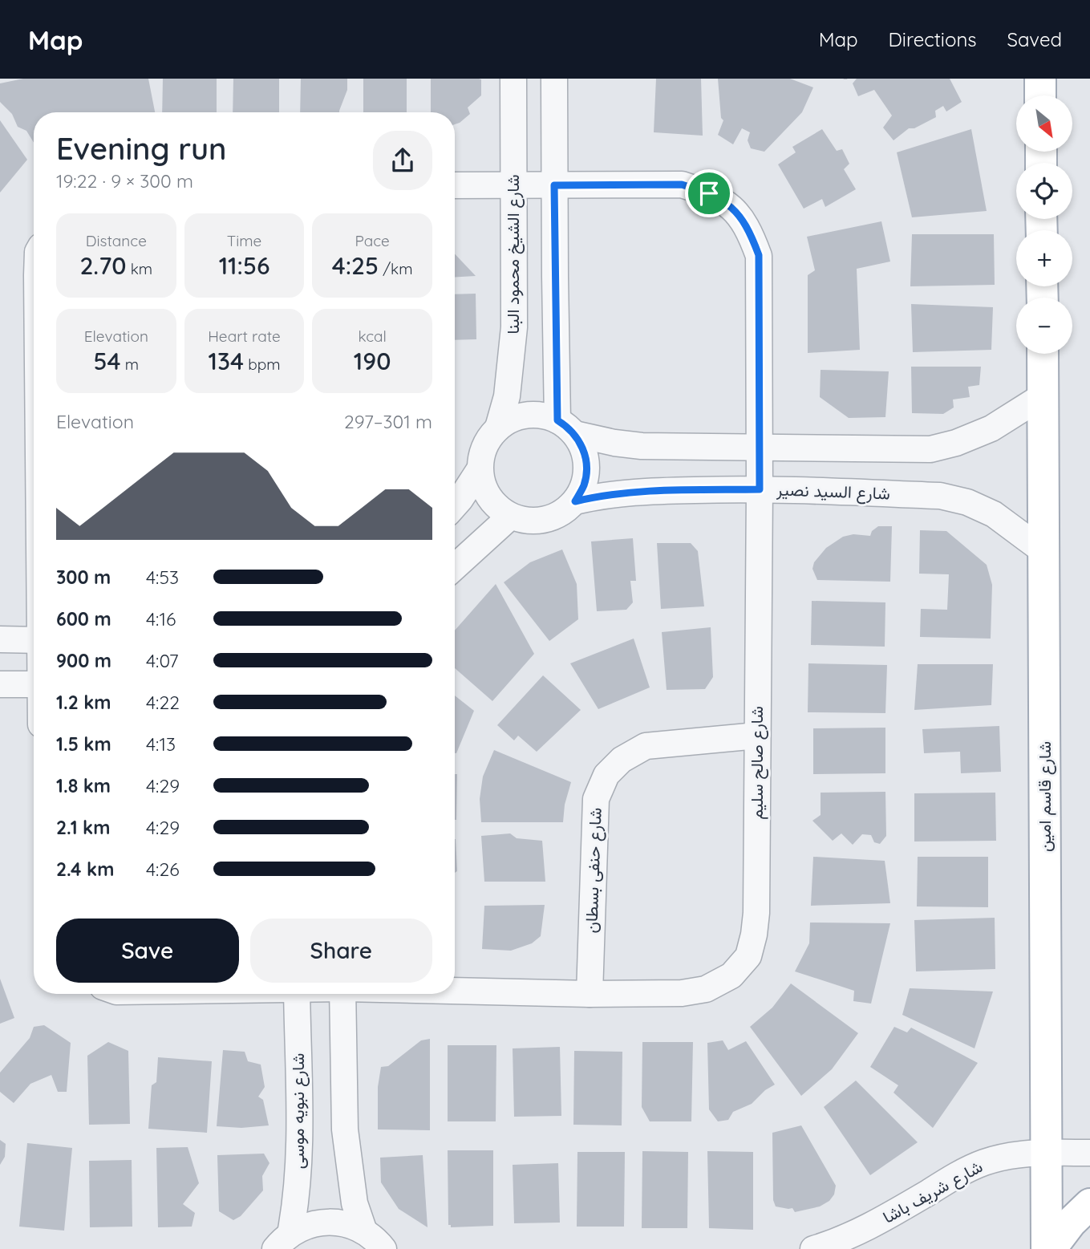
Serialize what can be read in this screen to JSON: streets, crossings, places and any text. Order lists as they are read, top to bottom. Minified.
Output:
{"streets":{"main road":["شارع قاسم امين"],"street":["شارع الشيخ محمود البنا","شارع السيد نصير","شارع صالح سليم","شارع حنفى بسطان","شارع نبويه موسى","شارع شريف باشا"]},"crossings":[["شارع الشيخ محمود البنا","شارع السيد نصير"],["شارع الشيخ محمود البنا","شارع صالح سليم"],["شارع السيد نصير","شارع صالح سليم"],["شارع السيد نصير","شارع قاسم امين"],["شارع صالح سليم","شارع حنفى بسطان"],["شارع قاسم امين","شارع شريف باشا"]],"north":"bottom right","page":{"header":"Map","nav":["Map","Directions","Saved"],"map_buttons":["+","−"],"heading":["Evening run","19:22 · 9 × 300 m"],"stats":[["Distance","2.70 km"],["Time","11:56"],["Pace","4:25 /km"],["Elevation","54 m"],["Heart rate","134 bpm"],["kcal","190"]],"chart":["Elevation","297–301 m"],"list":[{"name":"300 m","note":"4:53"},{"name":"600 m","note":"4:16"},{"name":"900 m","note":"4:07"},{"name":"1.2 km","note":"4:22"},{"name":"1.5 km","note":"4:13"},{"name":"1.8 km","note":"4:29"},{"name":"2.1 km","note":"4:29"},{"name":"2.4 km","note":"4:26"}],"buttons":["Save","Share"]}}
